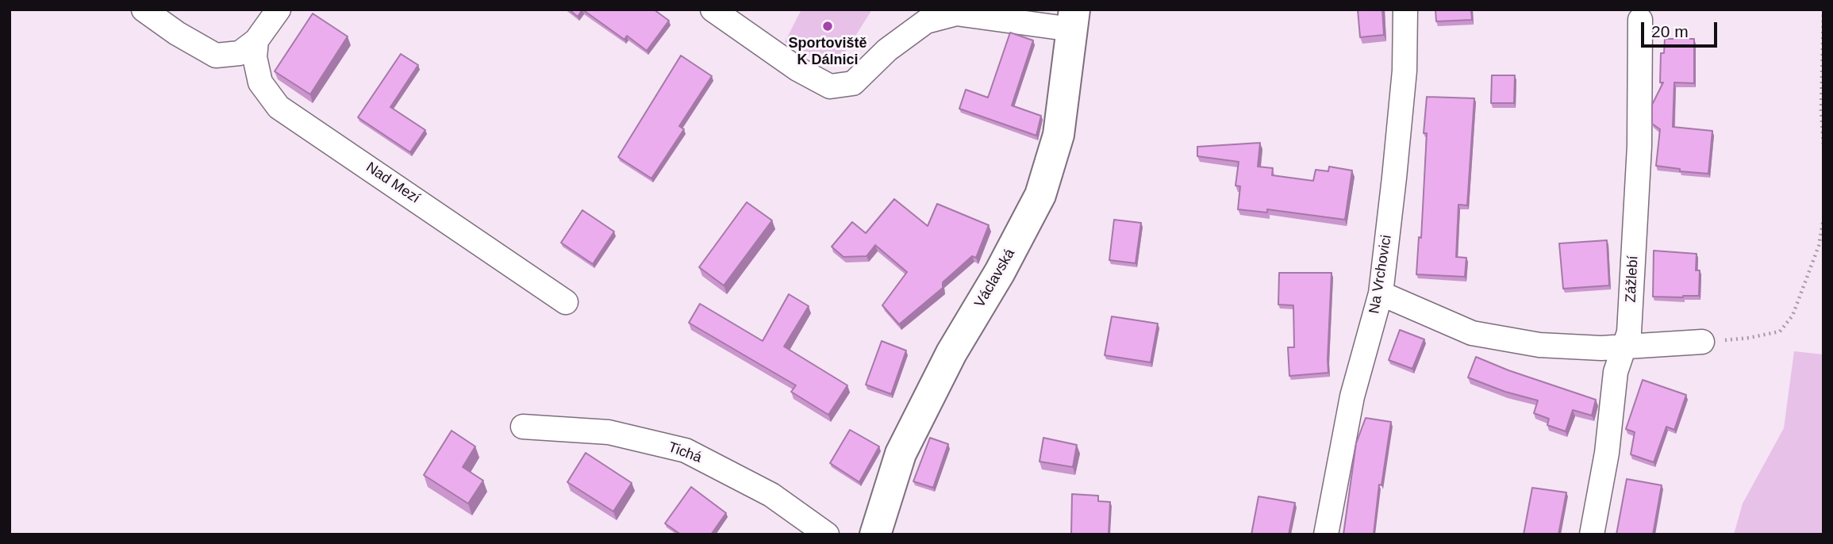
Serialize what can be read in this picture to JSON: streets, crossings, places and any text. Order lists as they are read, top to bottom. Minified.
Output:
{"streets":{"street":["Nad Mezí","Na Vrchovici","Václavská","Zážlebí","Tichá"]},"places":["Sportoviště K Dálnici"],"scale_bar":"20 m"}
